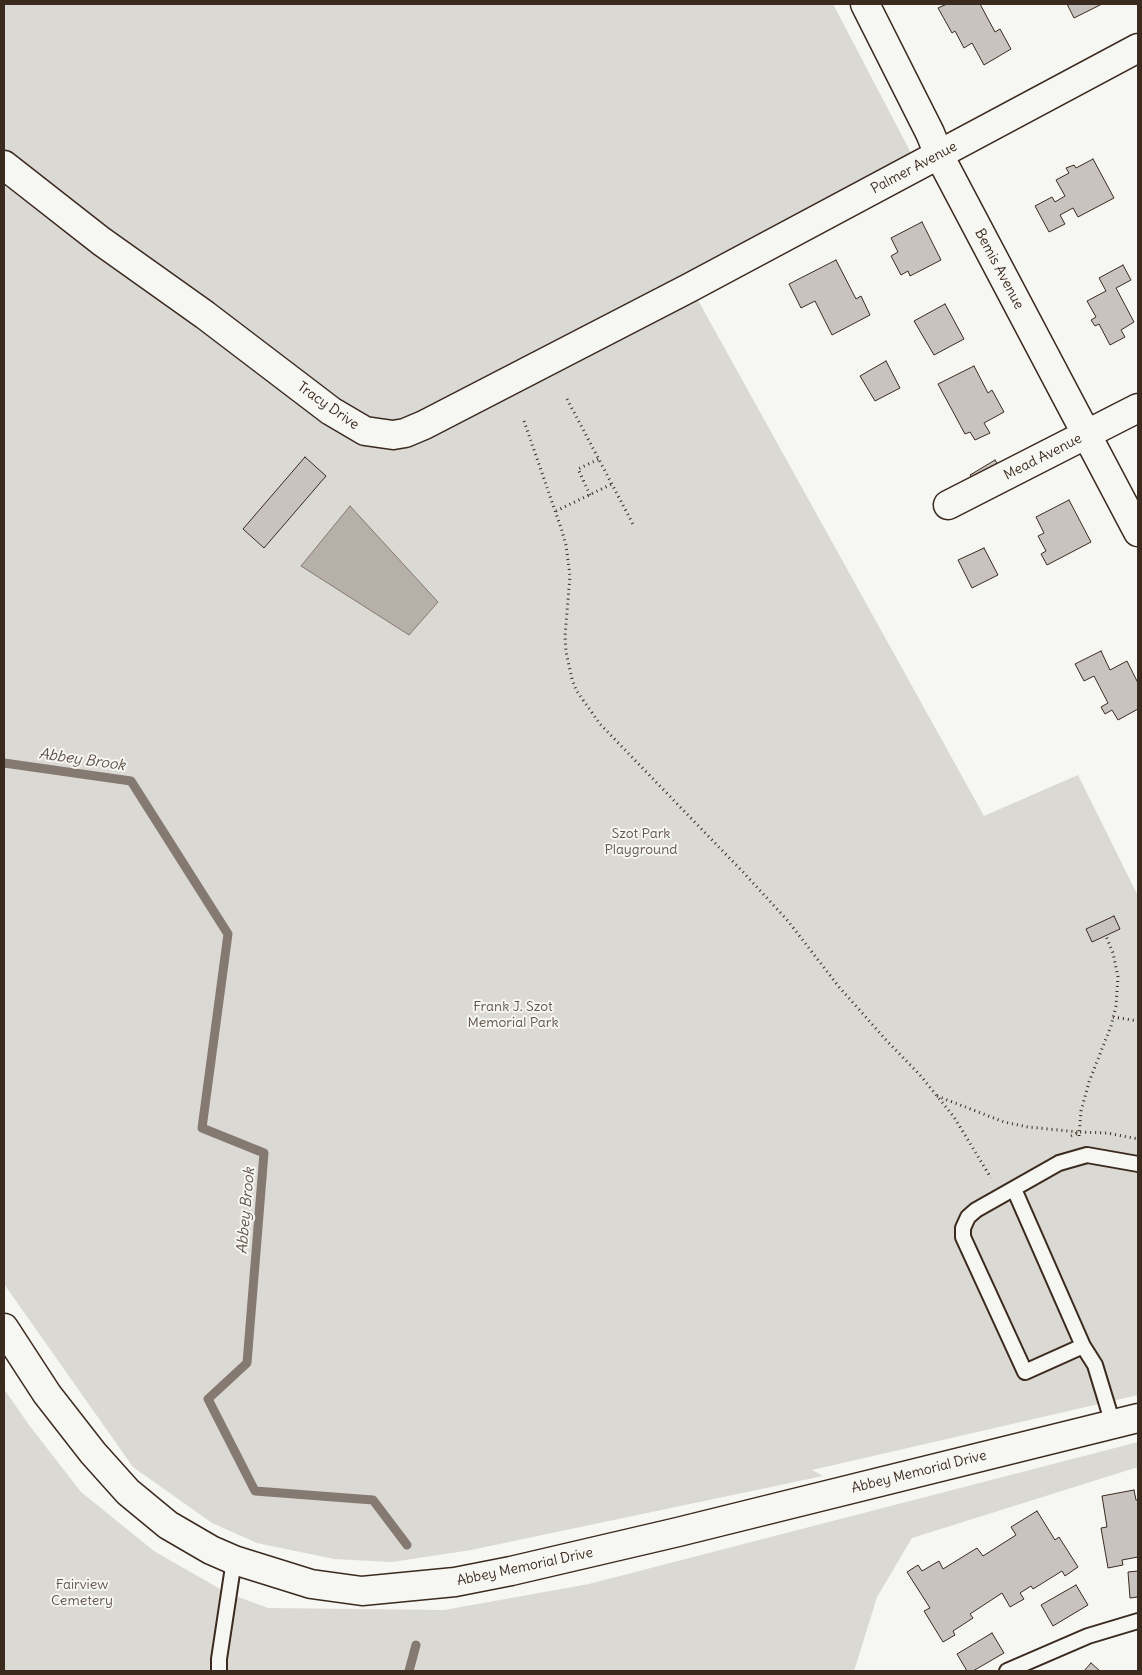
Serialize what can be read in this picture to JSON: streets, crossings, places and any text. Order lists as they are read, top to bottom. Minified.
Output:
{"streets":{"street":["Palmer Avenue","Bemis Avenue","Tracy Drive","Mead Avenue","Abbey Memorial Drive"]},"crossings":[["Palmer Avenue","Bemis Avenue"],["Palmer Avenue","Tracy Drive"],["Bemis Avenue","Mead Avenue"]],"water":["Abbey Brook"],"parks":["Szot Park Playground","Frank J. Szot Memorial Park","Fairview Cemetery"]}
